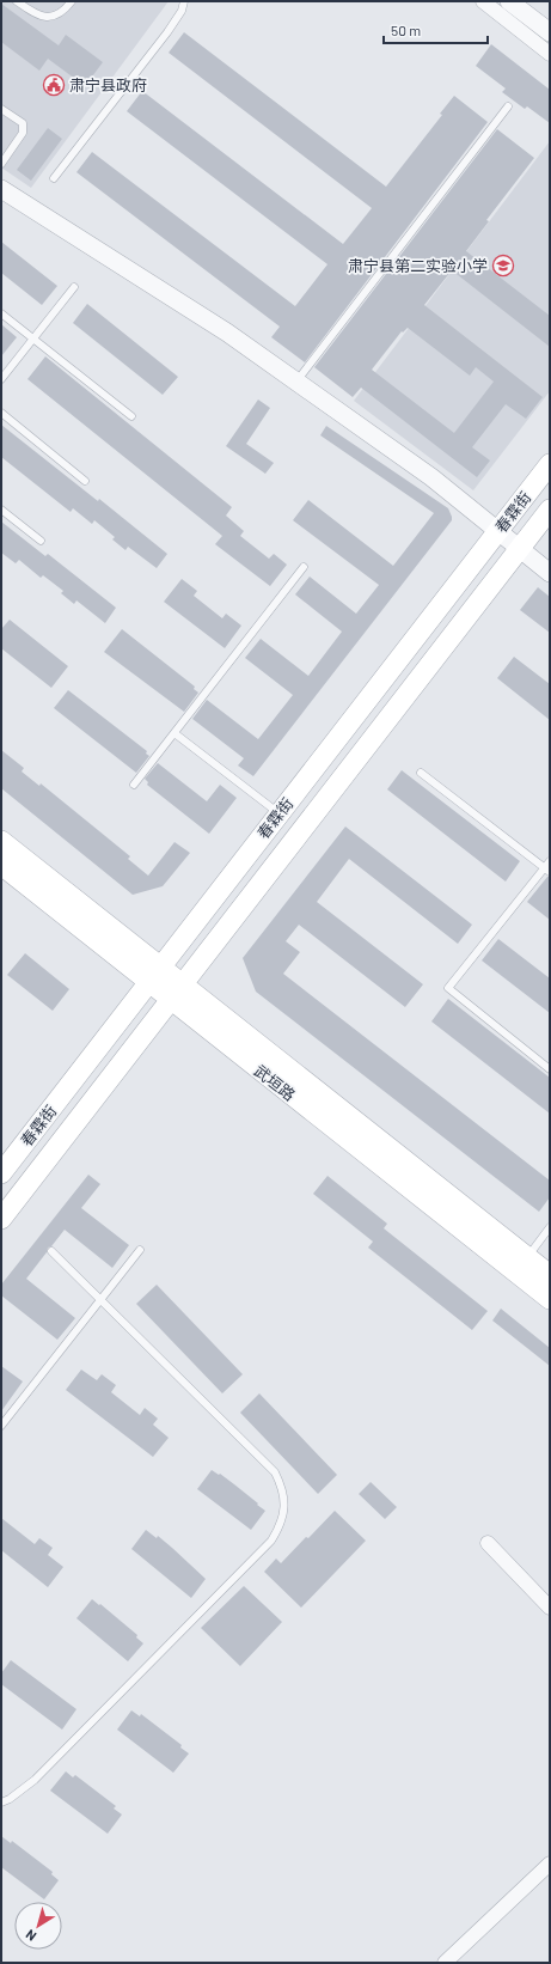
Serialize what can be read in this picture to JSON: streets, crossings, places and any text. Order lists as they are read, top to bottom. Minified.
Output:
{"streets":{"main road":["春霖街","武垣路"]},"crossings":[["春霖街","武垣路"]],"places":{"public building":["肃宁县政府"],"school or university":["肃宁县第二实验小学"]},"scale_bar":"50 m","north":"bottom left"}
